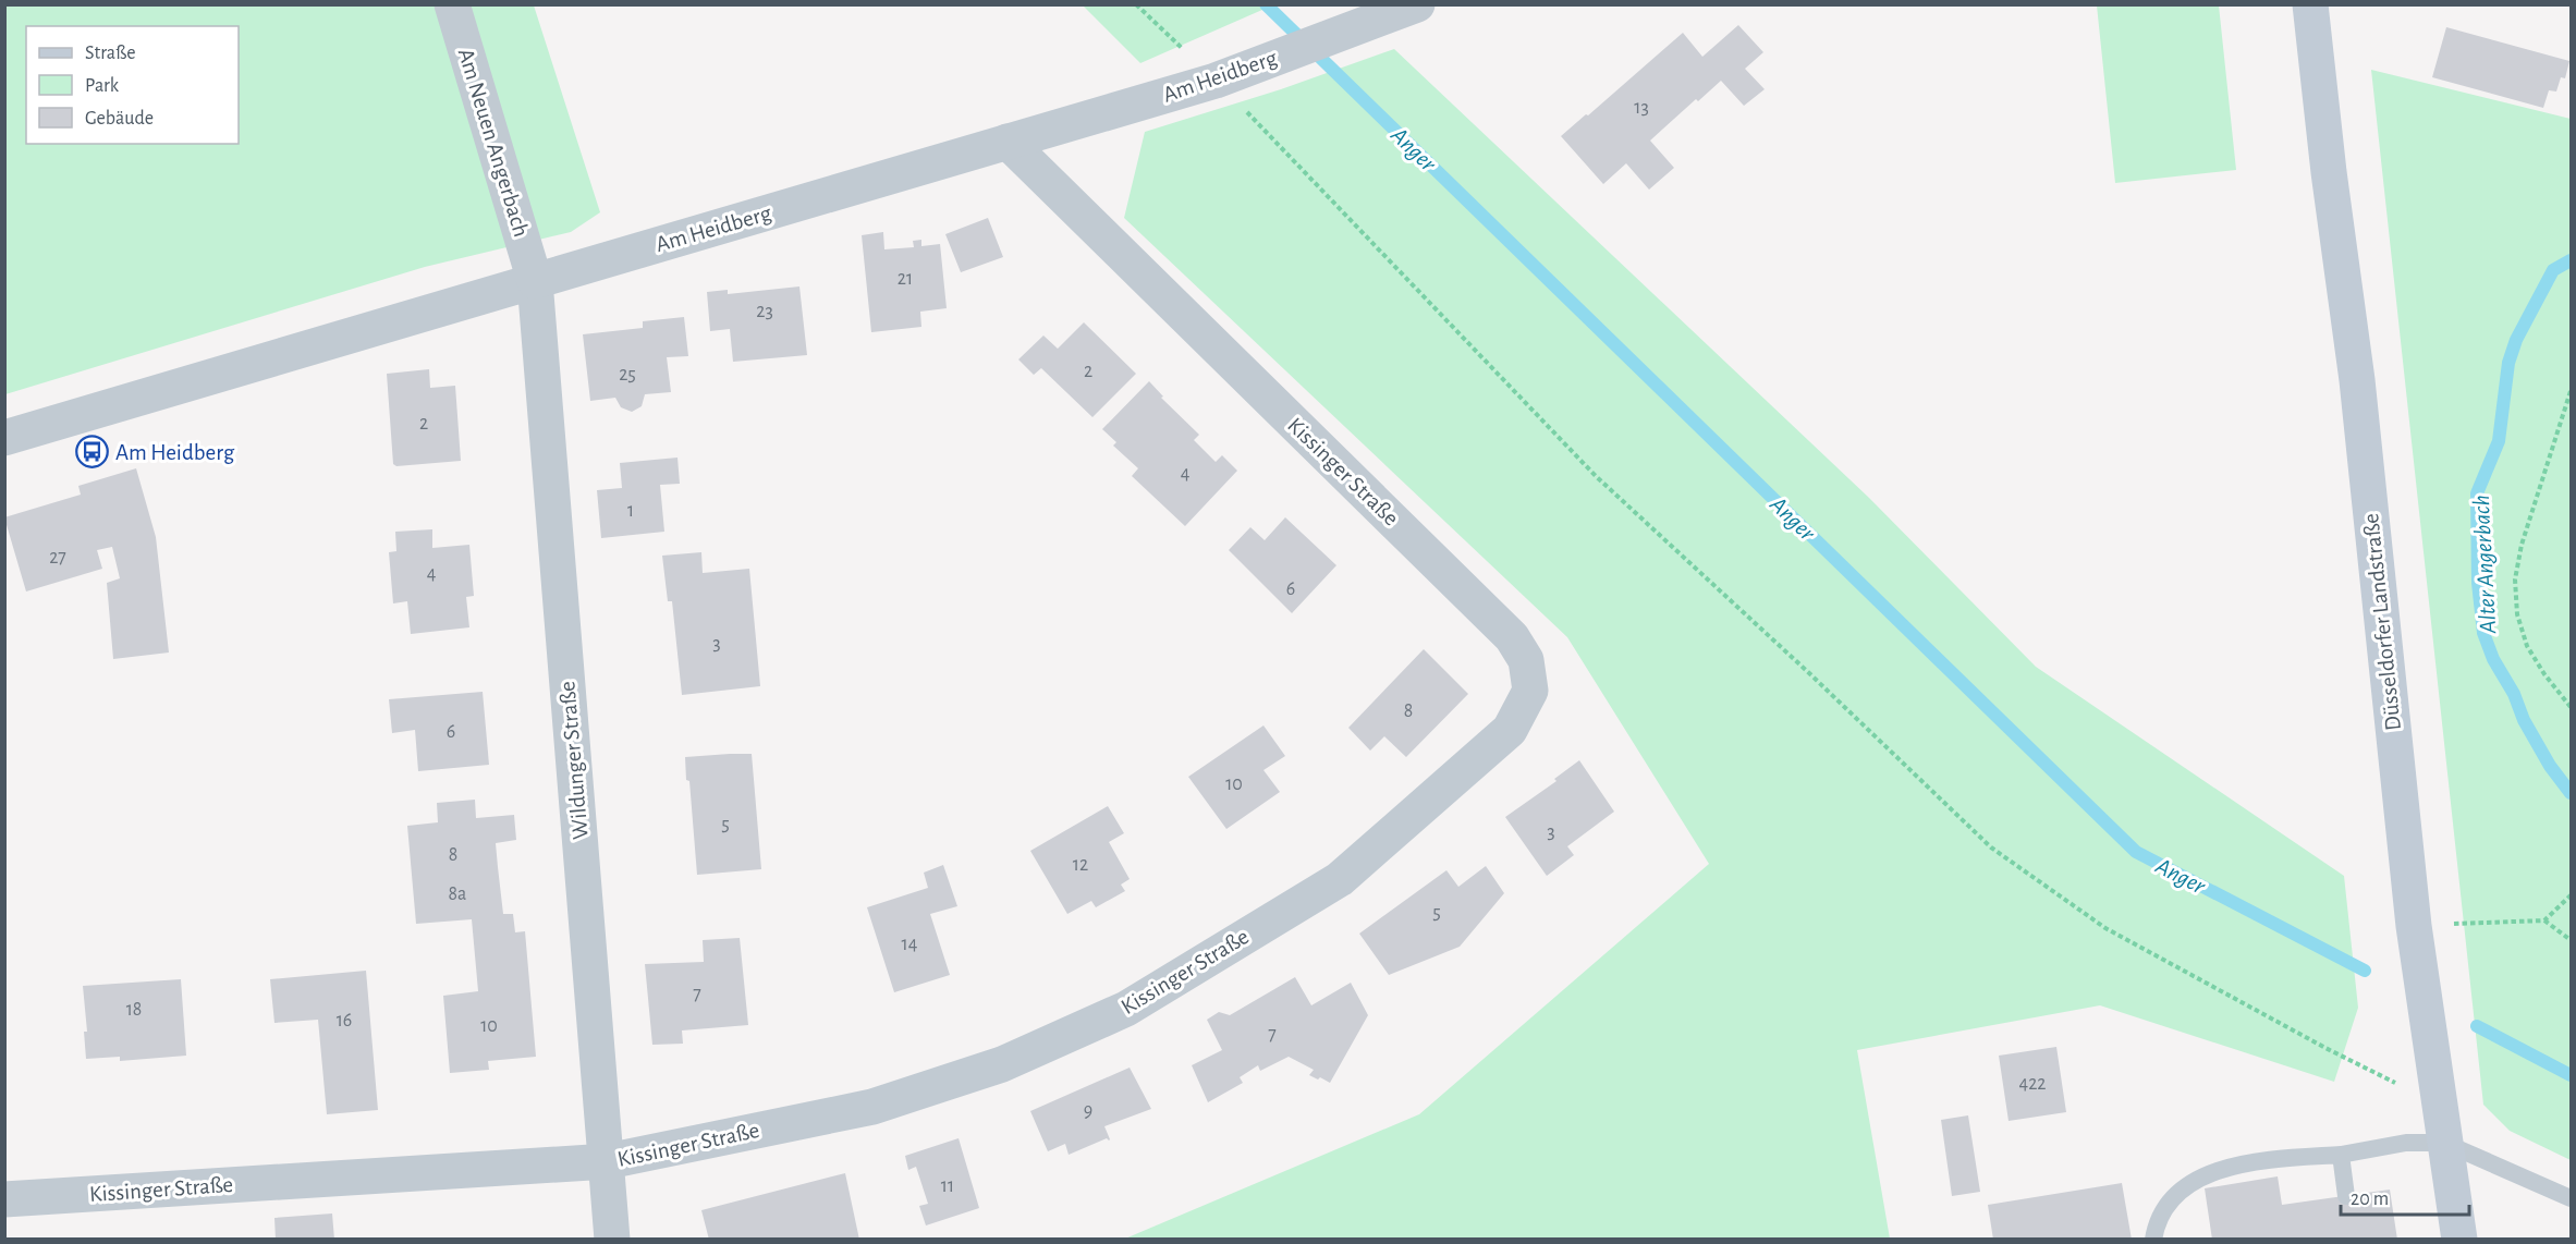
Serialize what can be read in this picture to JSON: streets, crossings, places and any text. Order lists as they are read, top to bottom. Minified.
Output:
{"streets":{"main road":["Düsseldorfer Landstraße"],"street":["Am Heidberg","Am Neuen Angerbach","Kissinger Straße","Wildunger Straße"]},"crossings":[["Am Heidberg","Am Neuen Angerbach"],["Am Heidberg","Kissinger Straße"],["Am Heidberg","Wildunger Straße"],["Am Neuen Angerbach","Wildunger Straße"],["Kissinger Straße","Wildunger Straße"]],"water":["Anger","Alter Angerbach"],"places":{"bus stop":["Am Heidberg"]},"house_numbers":["13","21","23","2","25","2","4","1","27","4","6","3","8","6","10","5","3","8","12","8a","5","14","7","18","16","10","7","422","9","11"],"legend":["Straße","Park","Gebäude"],"scale_bar":"20 m"}
